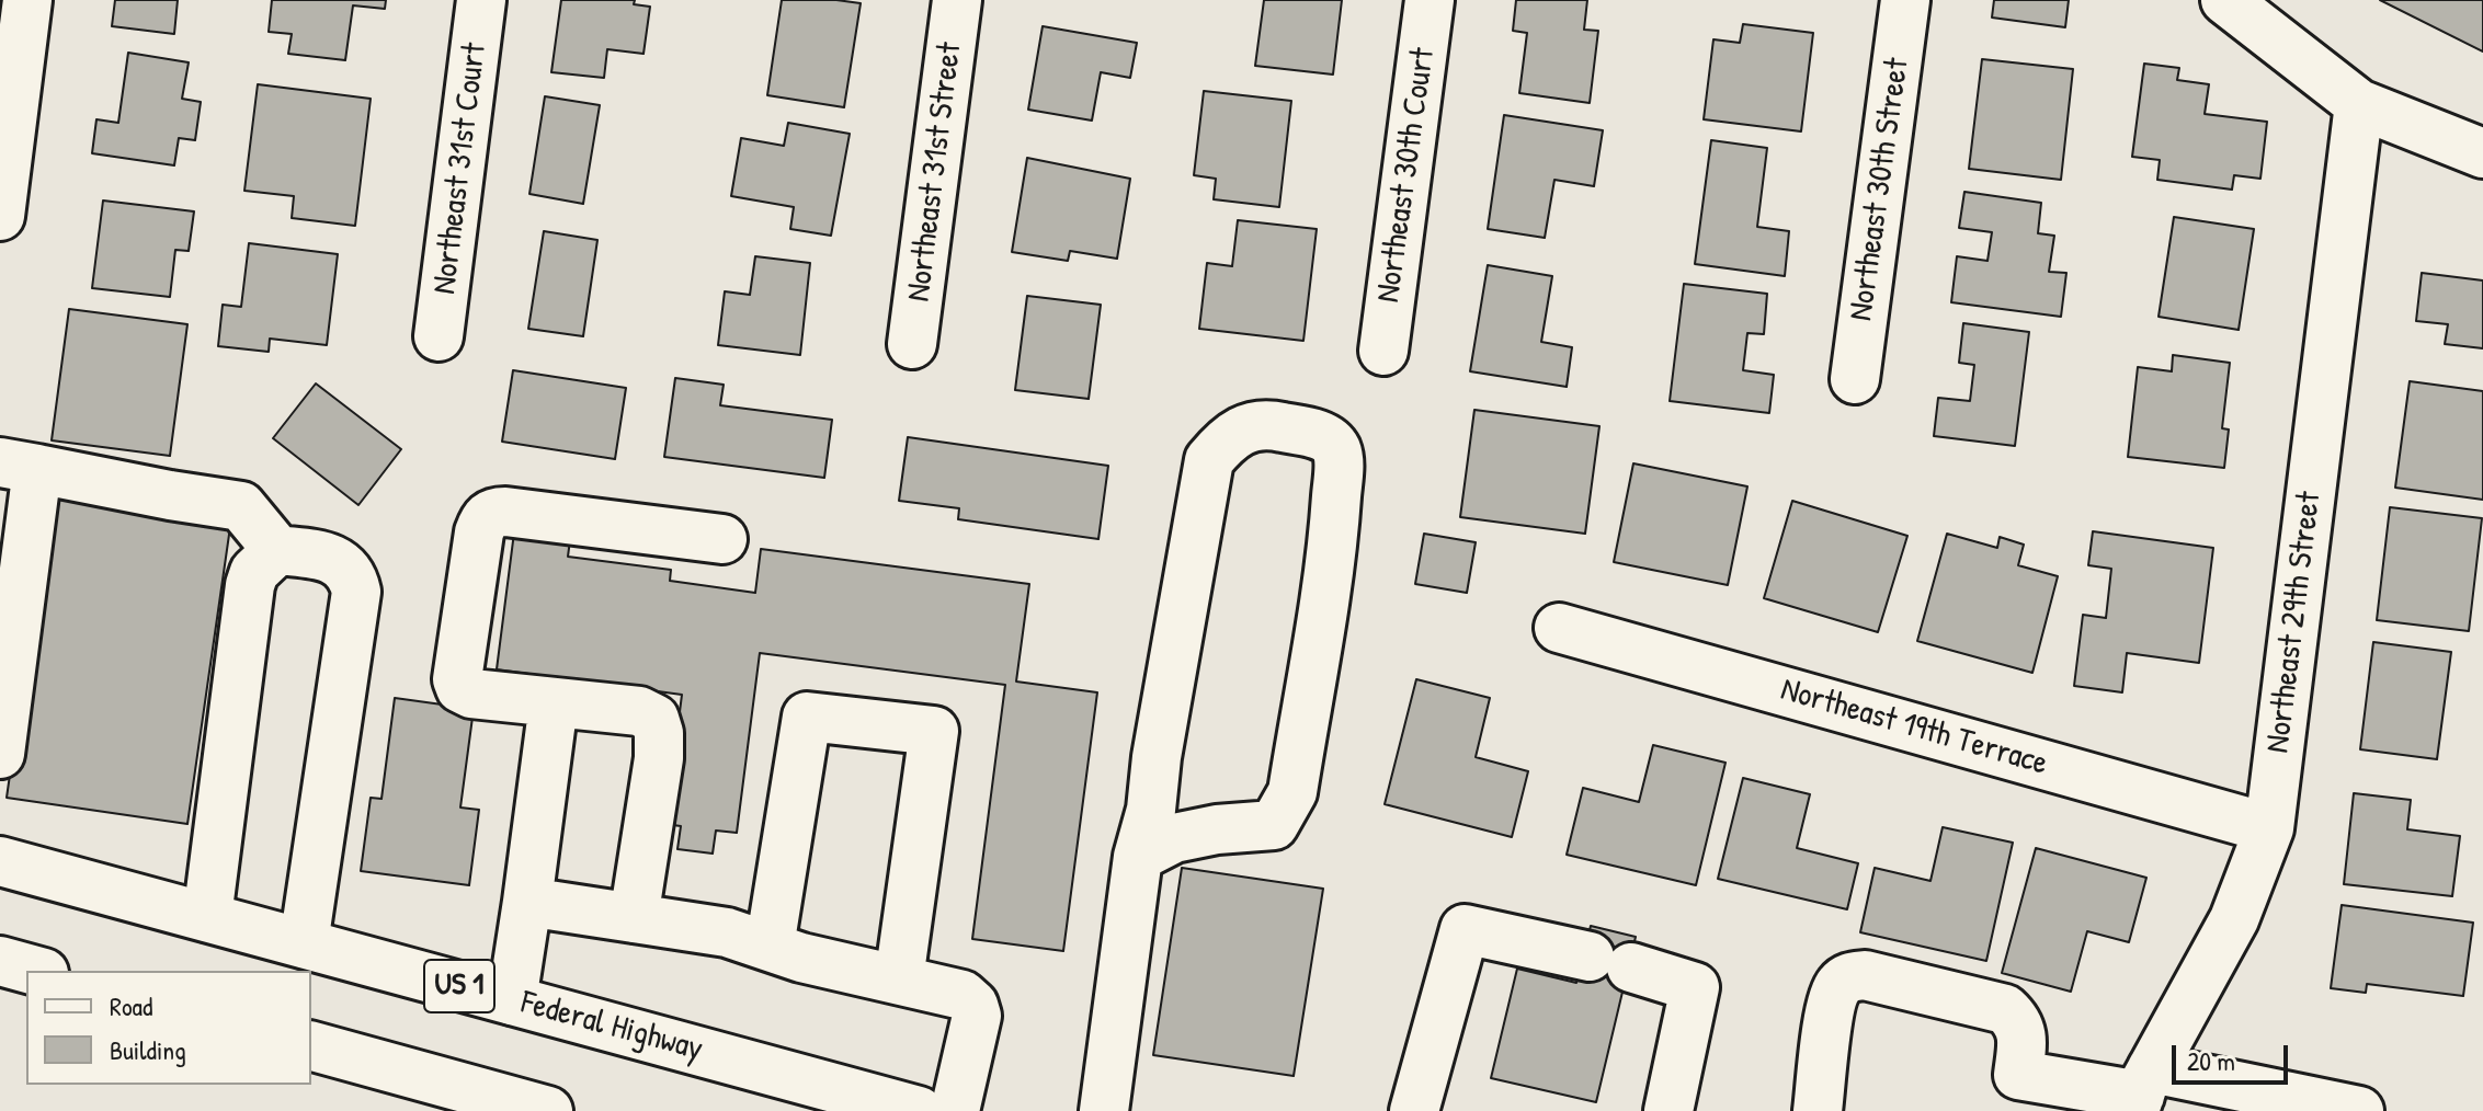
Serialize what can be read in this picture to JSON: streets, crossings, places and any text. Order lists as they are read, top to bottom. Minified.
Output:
{"streets":{"street":["Northeast 31st Court","Northeast 31st Street","Northeast 30th Court","Northeast 30th Street","Northeast 29th Street","Northeast 19th Terrace","US 1","Federal Highway"]},"crossings":[["Northeast 29th Street","Northeast 19th Terrace"]],"legend":["Road","Building"],"scale_bar":"20 m"}
